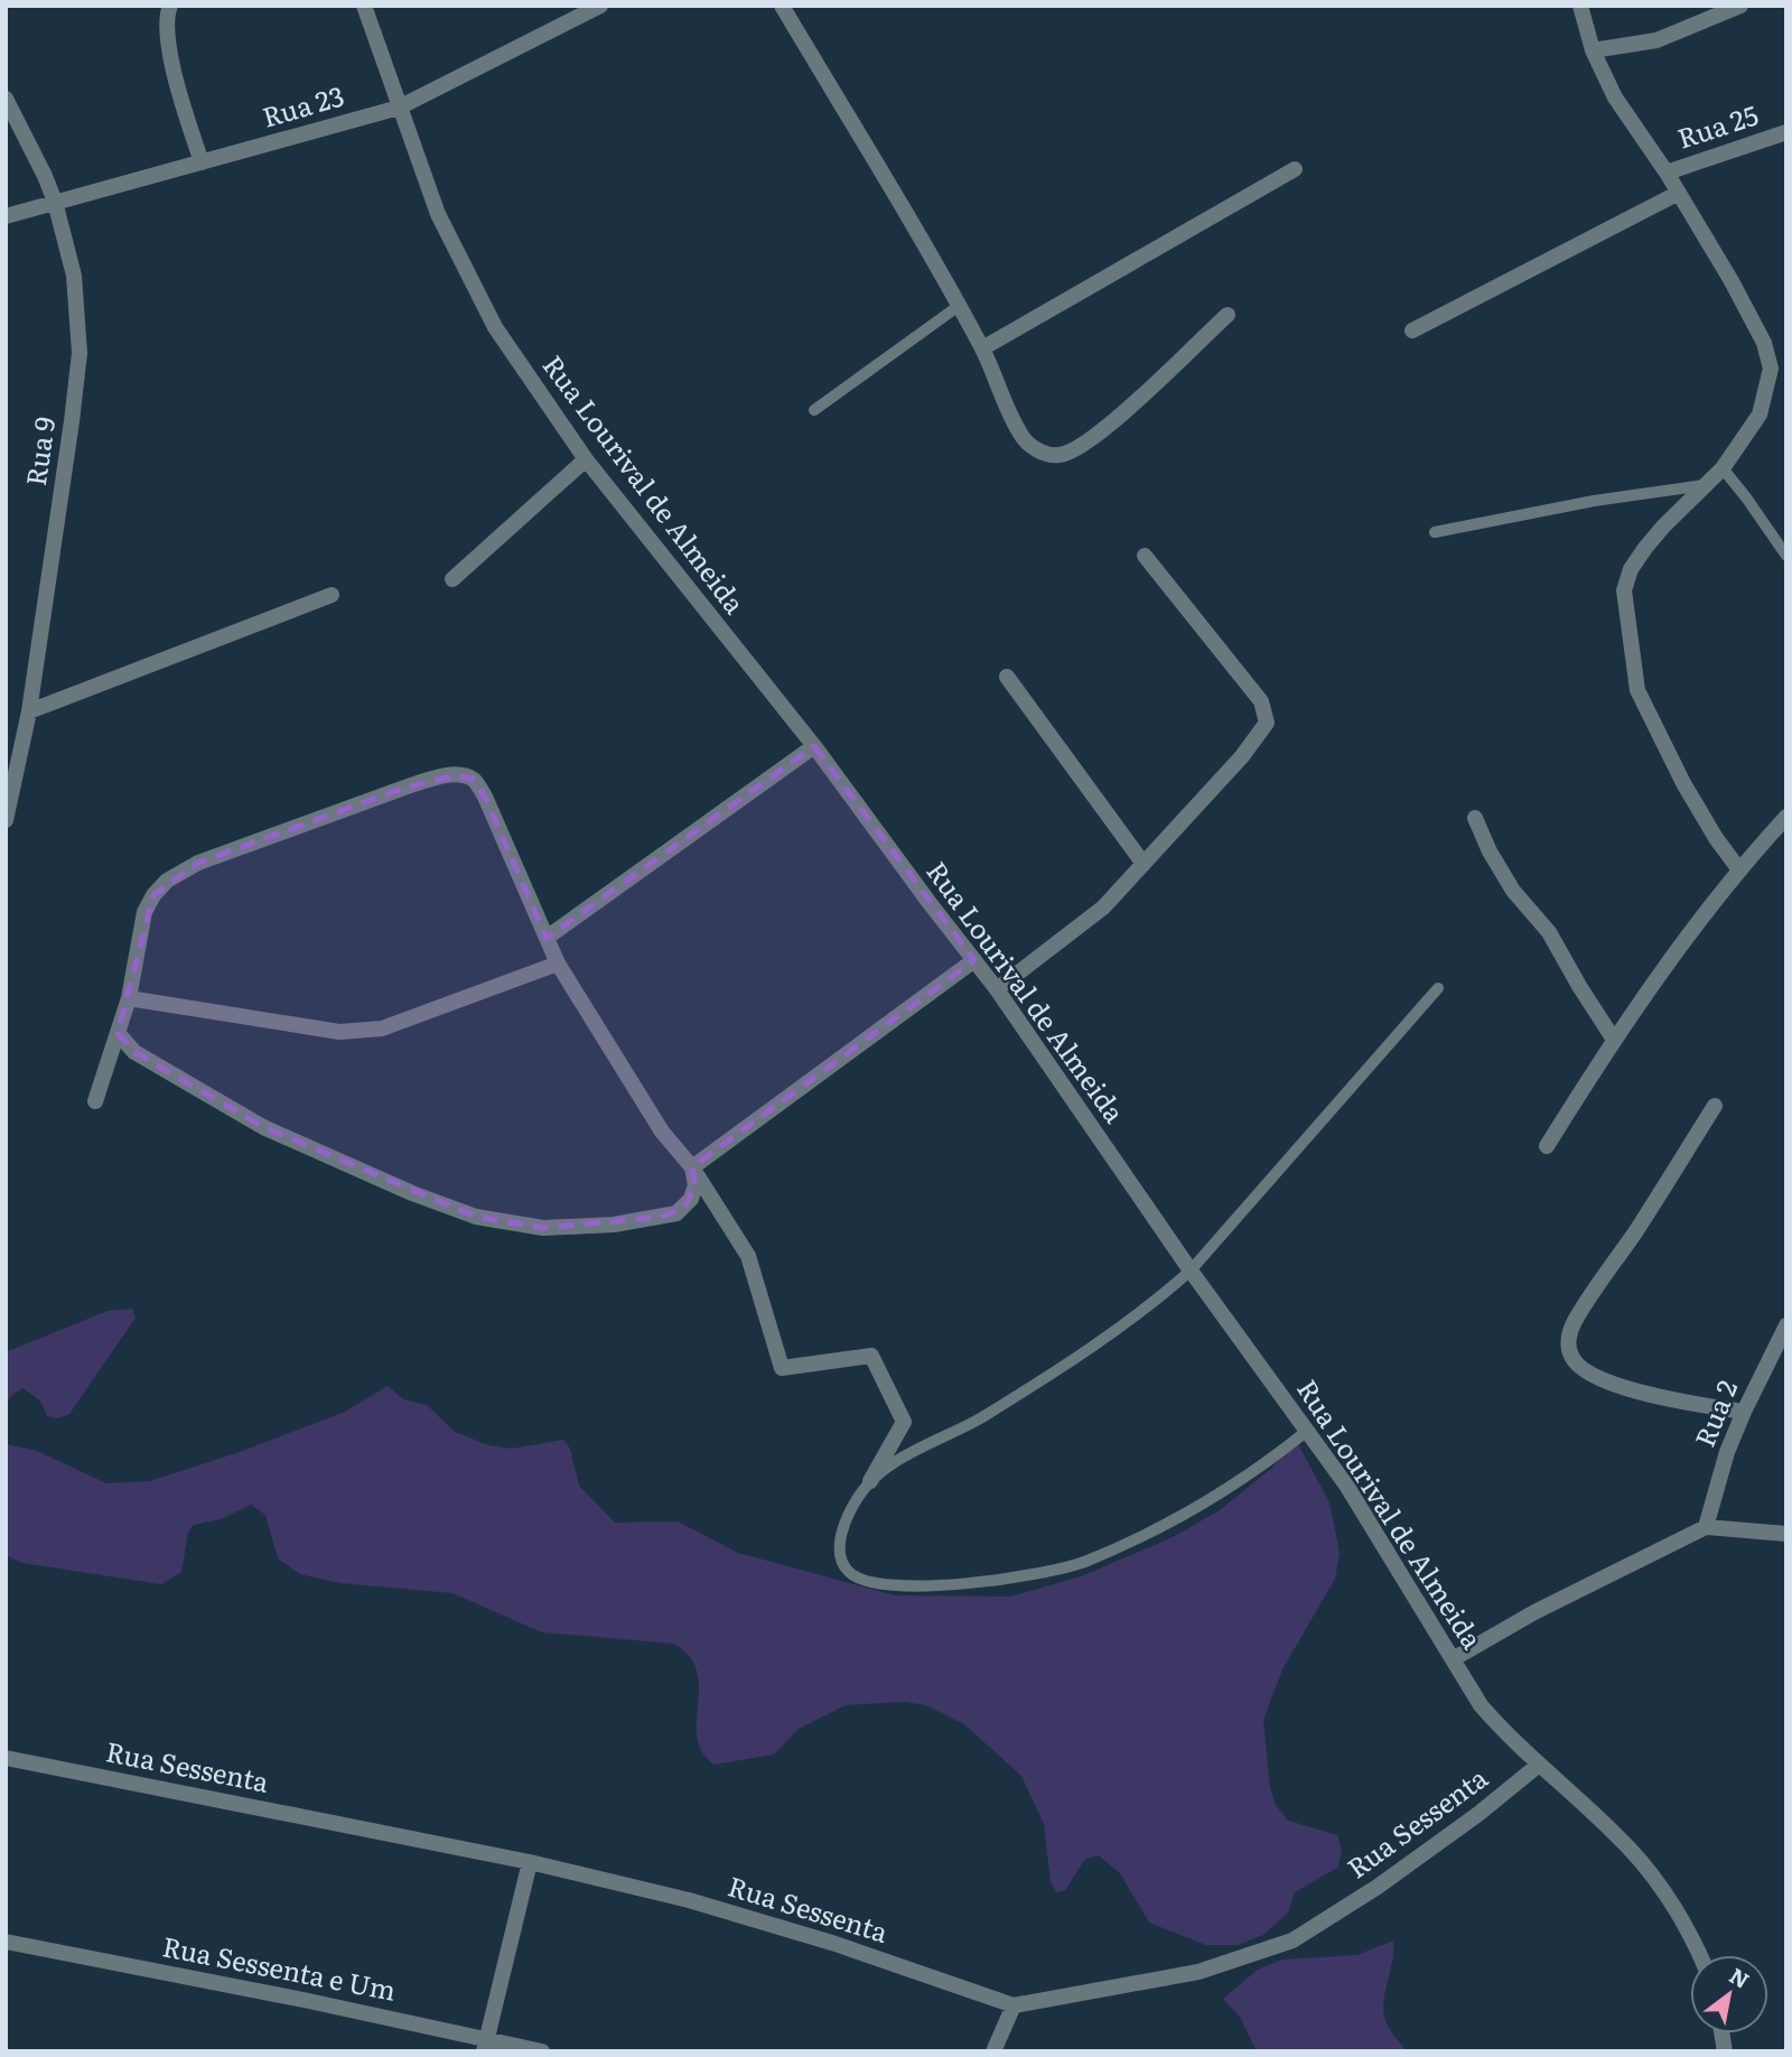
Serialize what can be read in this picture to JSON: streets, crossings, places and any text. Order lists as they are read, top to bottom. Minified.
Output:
{"streets":{"street":["Rua 23","Rua 25","Rua 9","Rua Lourival de Almeida","Rua 2","Rua Sessenta","Rua Sessenta e Um"]},"crossings":[["Rua 23","Rua 9"],["Rua 23","Rua Lourival de Almeida"],["Rua Lourival de Almeida","Rua Sessenta"]],"north":"top right"}
